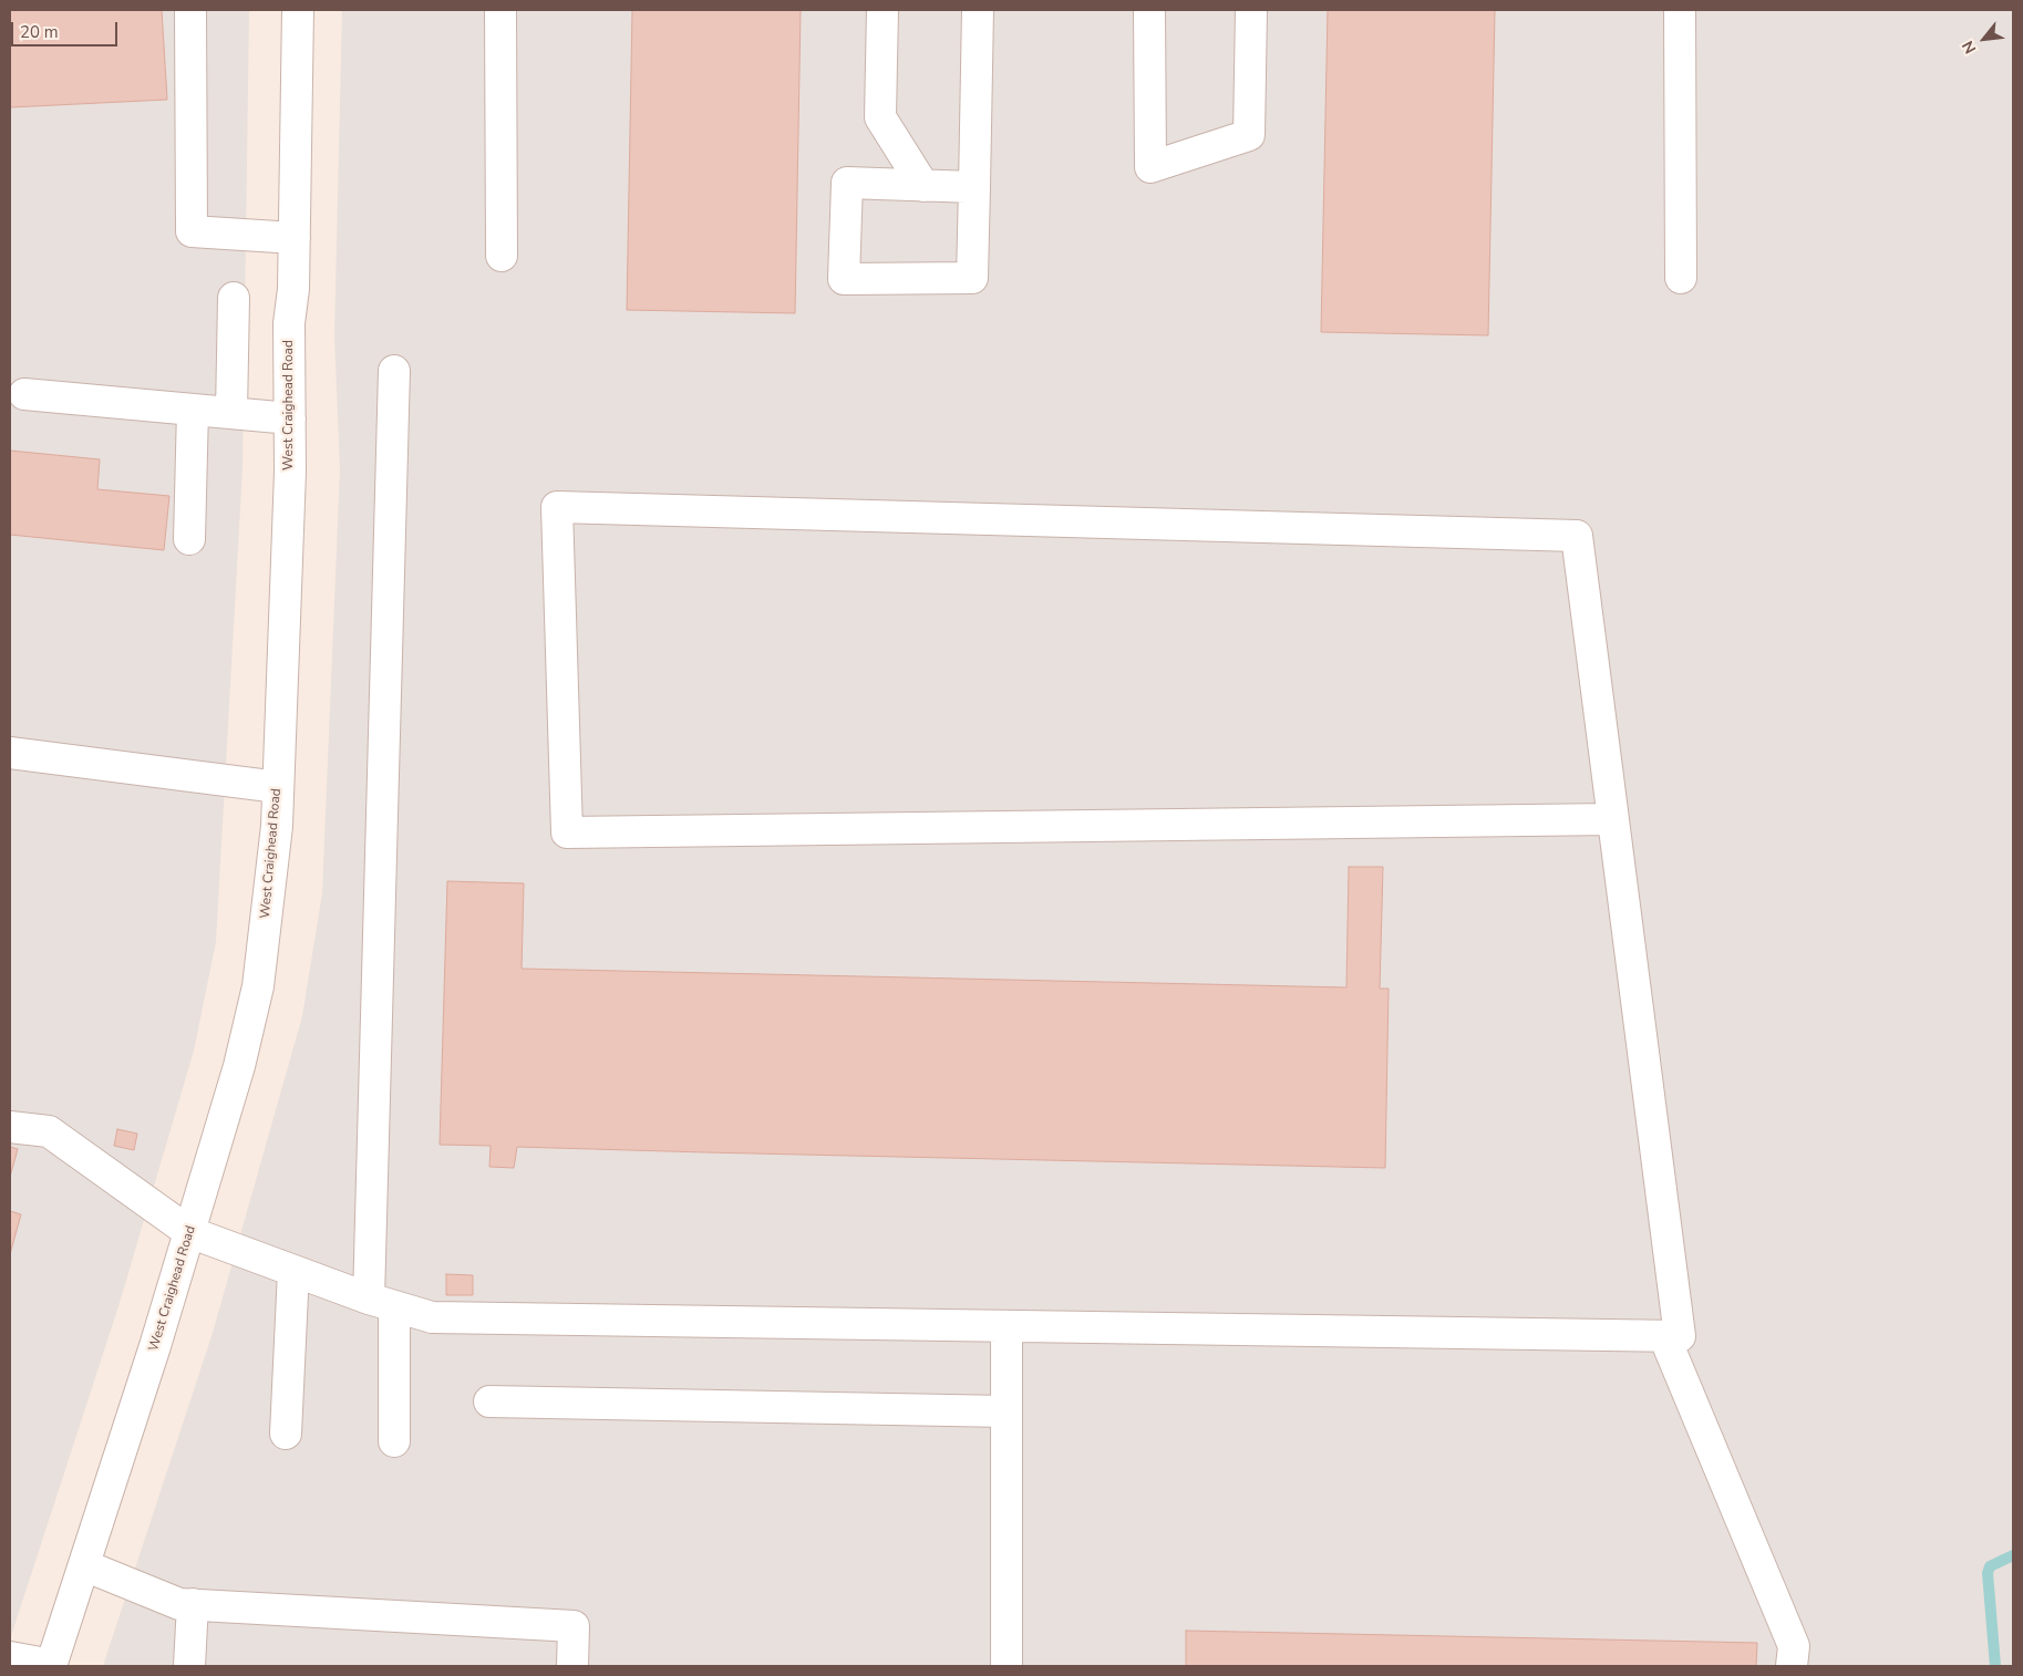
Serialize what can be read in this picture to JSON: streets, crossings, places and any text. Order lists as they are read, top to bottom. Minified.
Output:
{"streets":{"street":["West Craighead Road"]},"scale_bar":"20 m","north":"bottom left"}
